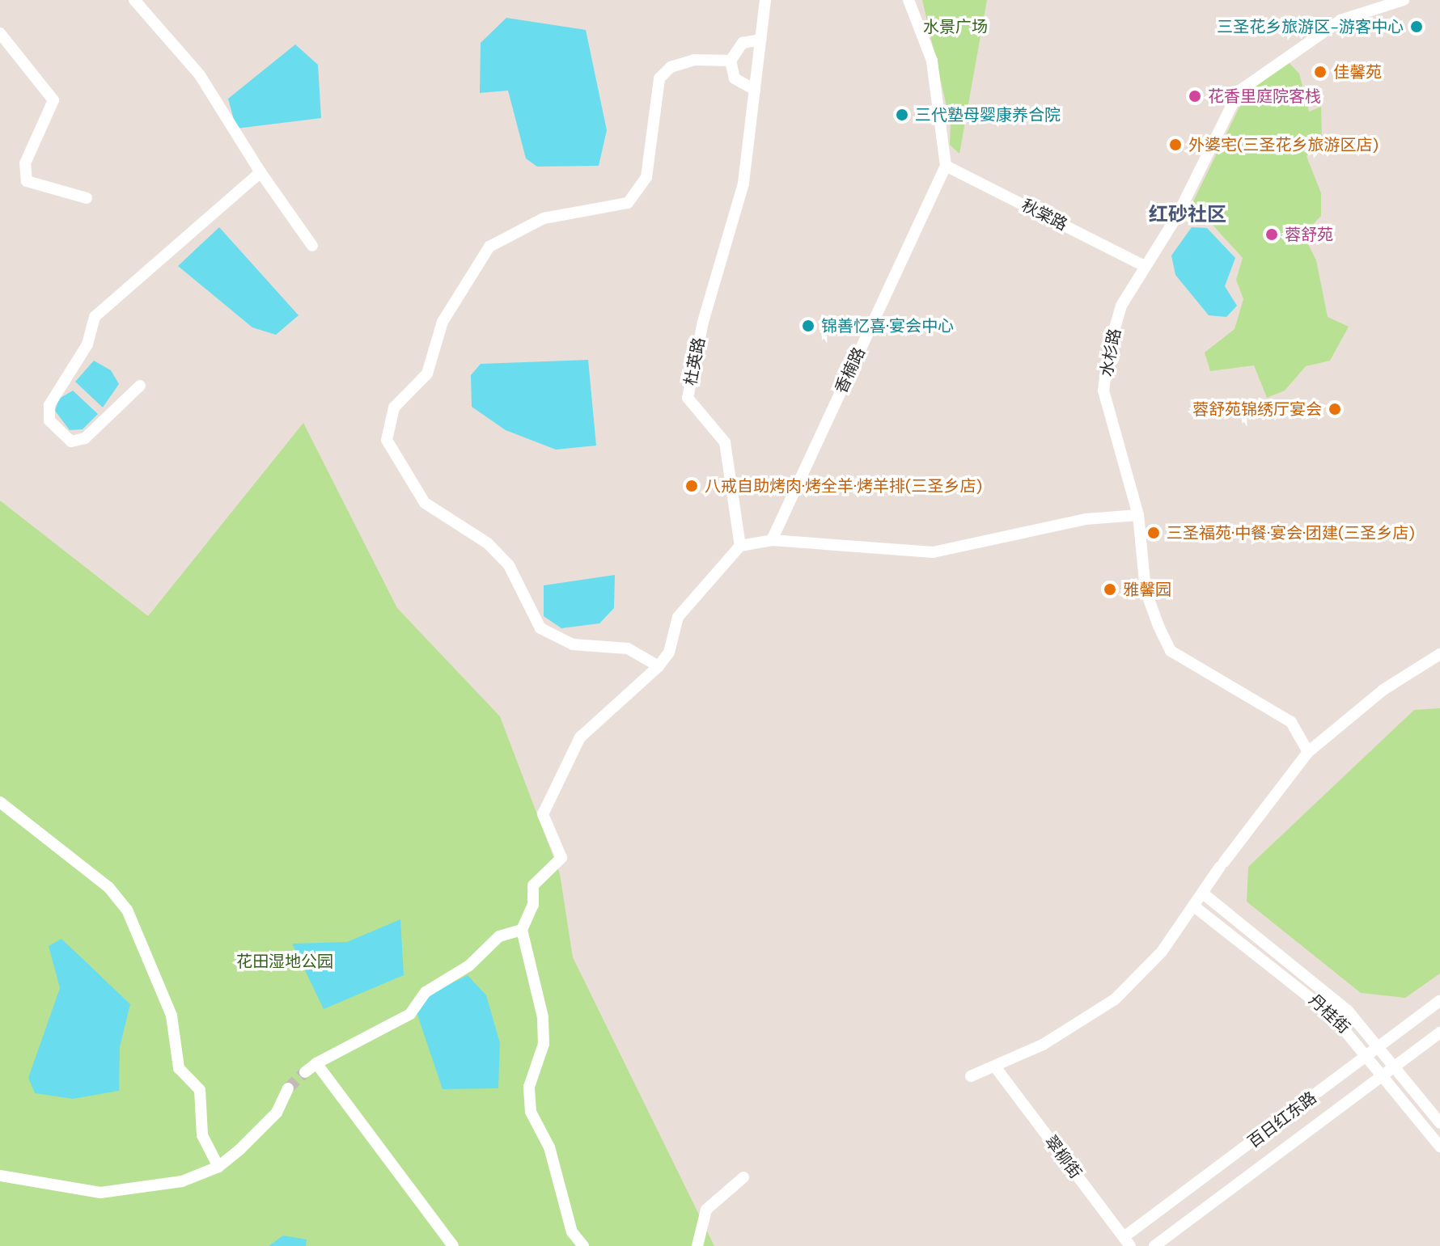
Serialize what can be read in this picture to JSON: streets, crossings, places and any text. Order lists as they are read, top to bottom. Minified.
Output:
{"streets":{"street":["秋棠路","水杉路","杜英路","香楠路","丹桂街","百日红东路","翠柳街"]},"crossings":[["秋棠路","水杉路"],["秋棠路","香楠路"],["丹桂街","百日红东路"],["百日红东路","翠柳街"]],"districts":["红砂社区"],"parks":["水景广场","花田湿地公园"],"places":["三圣花乡旅游区-游客中心","佳馨苑","花香里庭院客栈","三代塾母婴康养合院","外婆宅(三圣花乡旅游区店)","蓉舒苑","锦善忆喜·宴会中心","蓉舒苑锦绣厅宴会","八戒自助烤肉·烤全羊·烤羊排(三圣乡店)","三圣福苑·中餐·宴会·团建(三圣乡店)","雅馨园"]}
